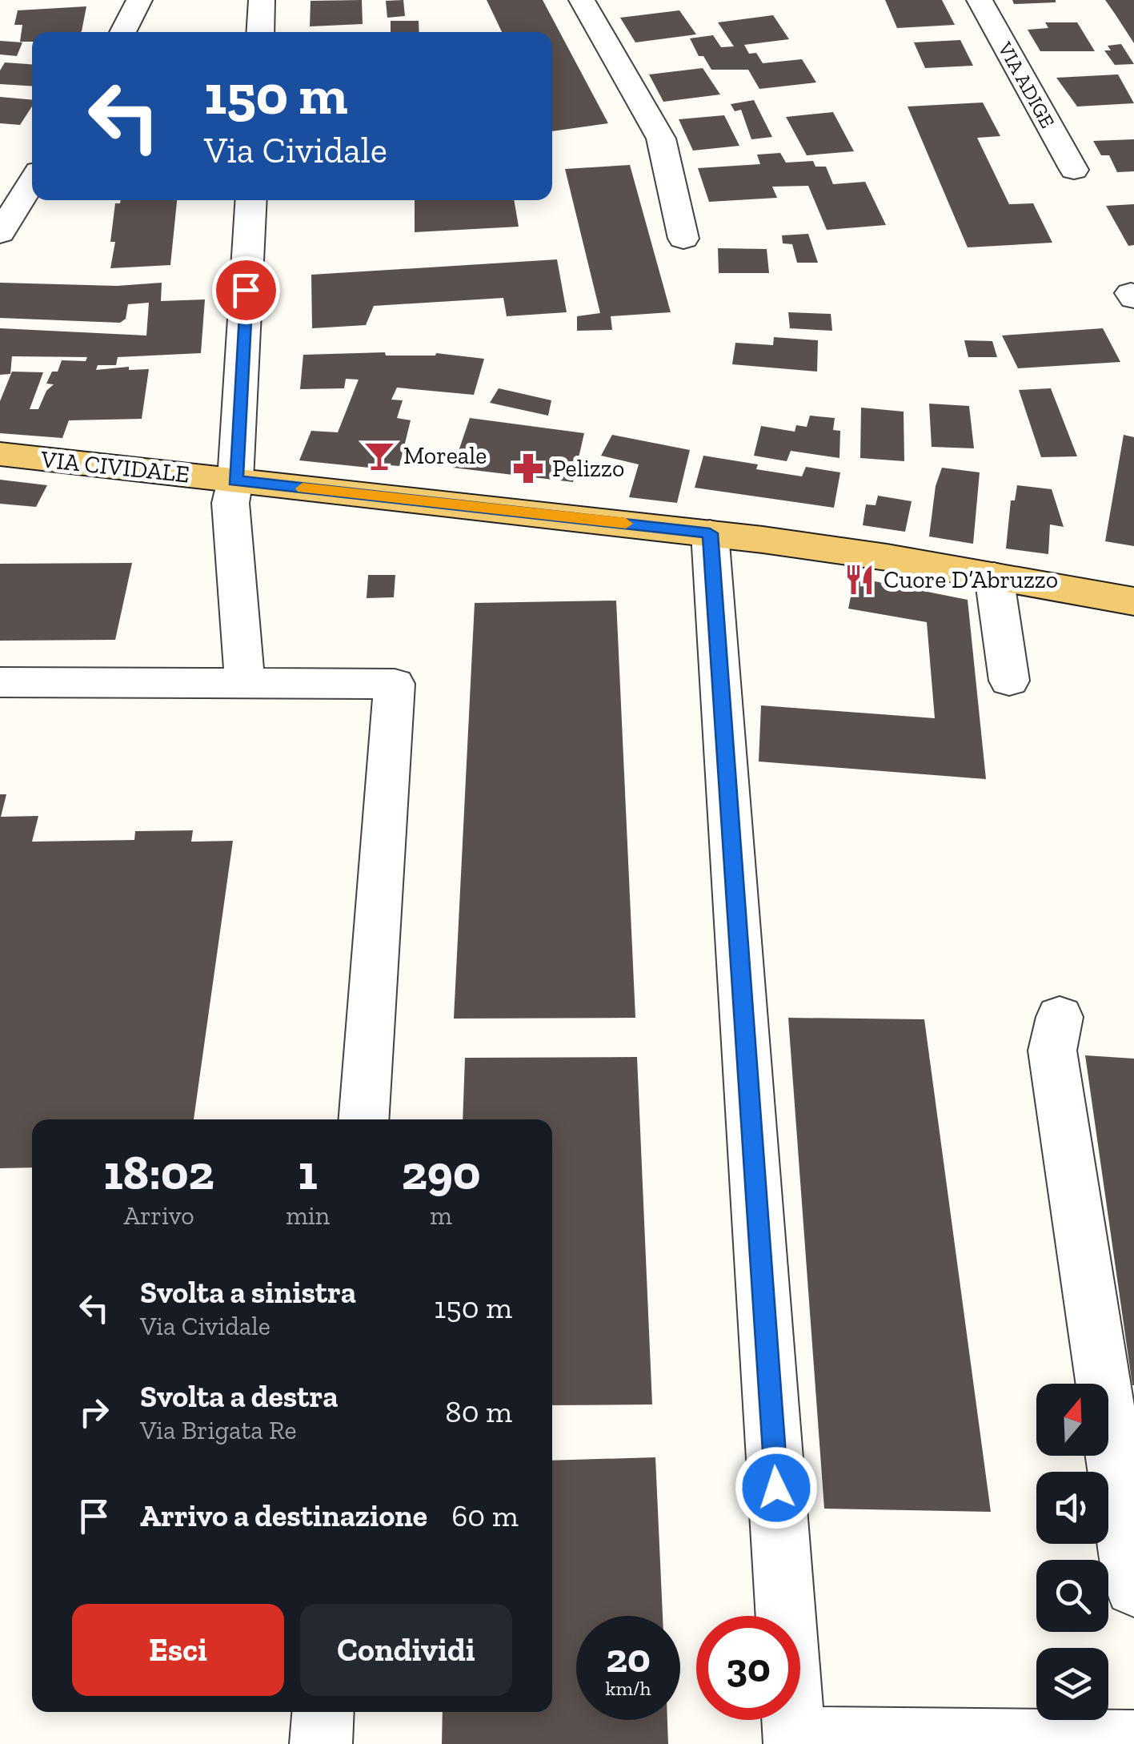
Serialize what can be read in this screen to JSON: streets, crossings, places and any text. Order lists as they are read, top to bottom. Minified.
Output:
{"streets":{"main road":["VIA CIVIDALE"],"street":["VIA ADIGE"]},"places":{"bar":["Moreale"],"pharmacy":["Pelizzo"],"restaurant":["Cuore D’Abruzzo"]},"north":"top","page":{"turn":["150 m","Via Cividale"],"eta":["18:02","Arrivo","1","min","290","m"],"list":[{"name":"Svolta a sinistra","note":"Via Cividale","value":"150 m"},{"name":"Svolta a destra","note":"Via Brigata Re","value":"80 m"},{"name":"Arrivo a destinazione","value":"60 m"}],"buttons":["Esci","Condividi"],"speed":"20 km/h","limit":"30"}}
